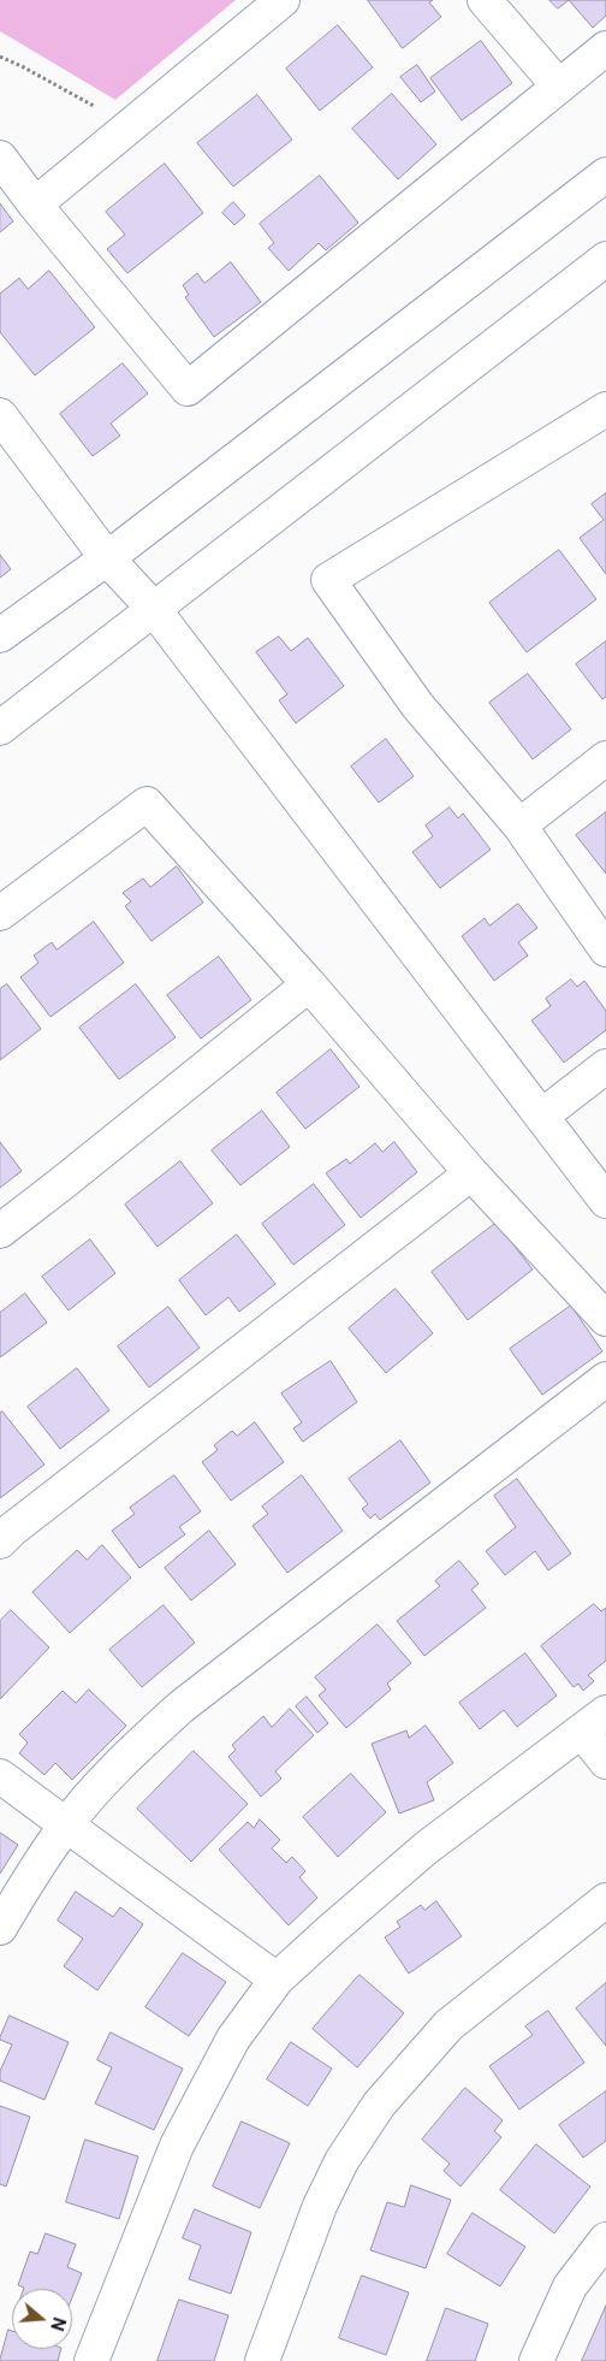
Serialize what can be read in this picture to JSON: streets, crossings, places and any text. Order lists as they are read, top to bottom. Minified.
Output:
{"north":"right"}
